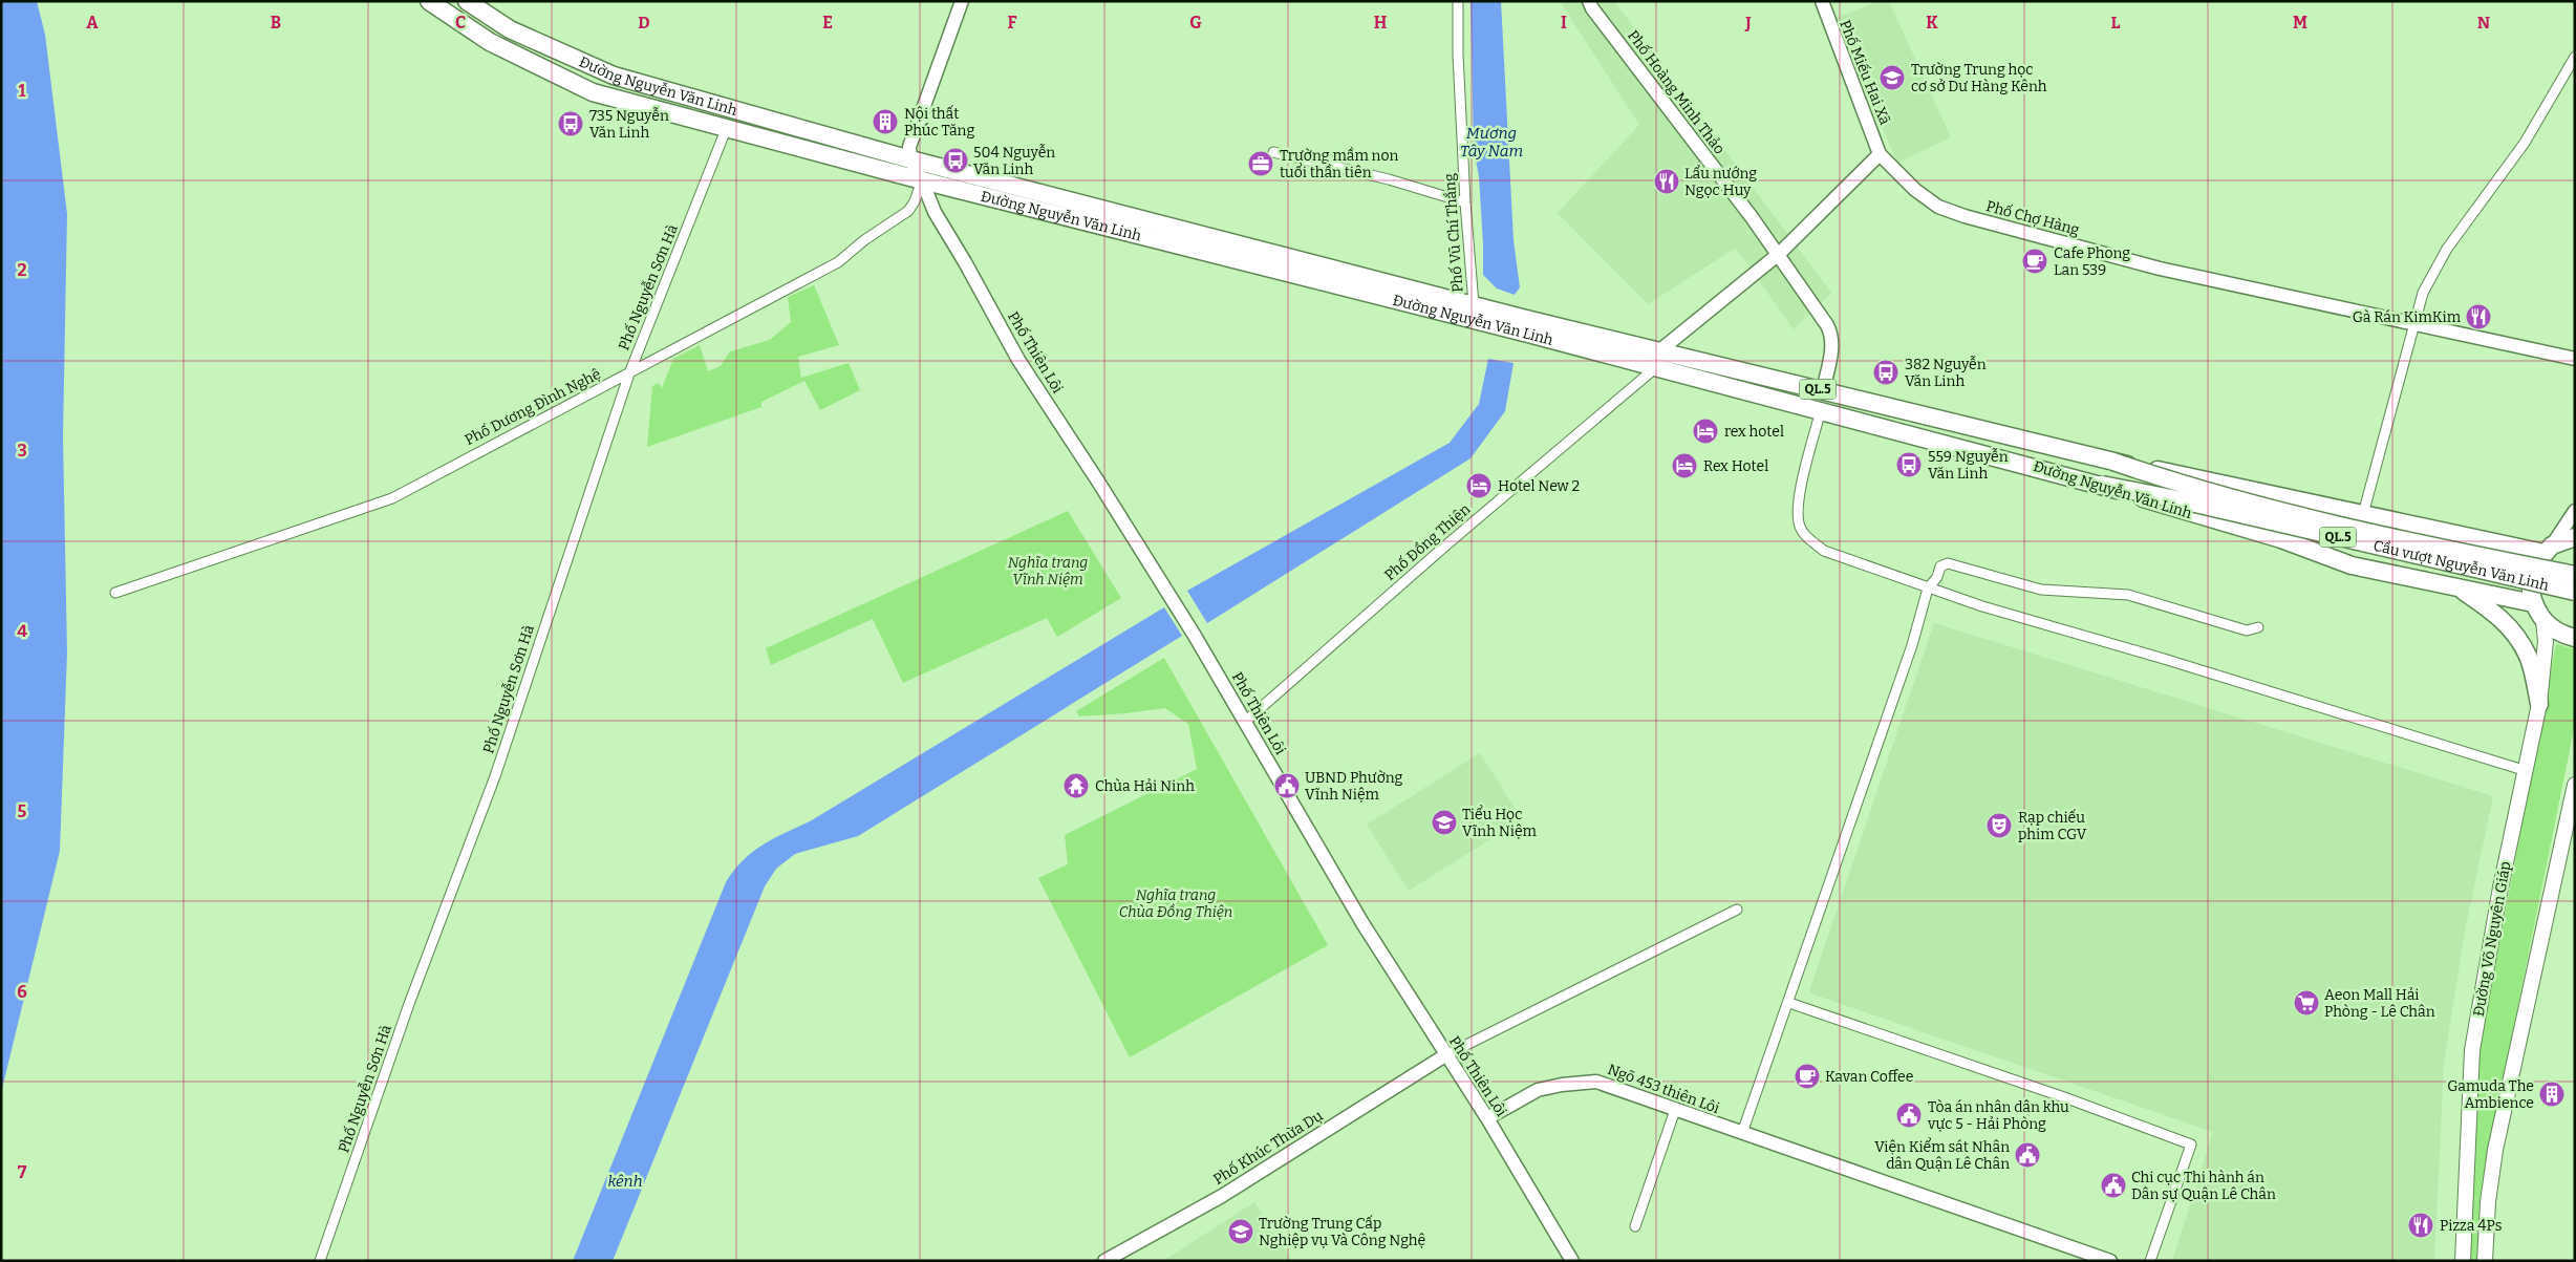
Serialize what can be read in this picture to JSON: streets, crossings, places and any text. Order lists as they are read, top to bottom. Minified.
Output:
{"streets":{"highway":["Đường Nguyễn Văn Linh","QL.5","Cầu vượt Nguyễn Văn Linh"],"main road":["Đường Võ Nguyên Giáp"],"street":["Phố Miếu Hai Xã","Phố Hoàng Minh Thảo","Phố Chợ Hàng","Phố Vũ Chí Thắng","Phố Nguyễn Sơn Hà","Phố Thiên Lôi","Phố Dương Đình Nghệ","Phố Đồng Thiện","Ngõ 453 thiên Lôi","Phố Khúc Thừa Dụ"]},"crossings":[["Phố Miếu Hai Xã","Phố Chợ Hàng"],["Đường Nguyễn Văn Linh","Phố Hoàng Minh Thảo"],["Đường Nguyễn Văn Linh","Phố Vũ Chí Thắng"],["Đường Nguyễn Văn Linh","Phố Nguyễn Sơn Hà"],["Đường Nguyễn Văn Linh","Phố Thiên Lôi"],["Đường Nguyễn Văn Linh","Phố Dương Đình Nghệ"],["Đường Nguyễn Văn Linh","Phố Đồng Thiện"],["Đường Nguyễn Văn Linh","Cầu vượt Nguyễn Văn Linh"],["Phố Nguyễn Sơn Hà","Phố Dương Đình Nghệ"],["Phố Thiên Lôi","Phố Dương Đình Nghệ"],["Phố Thiên Lôi","Phố Đồng Thiện"],["Phố Thiên Lôi","Ngõ 453 thiên Lôi"],["Phố Thiên Lôi","Phố Khúc Thừa Dụ"]],"water":["Mương Tây Nam","kênh"],"parks":["Nghĩa trang Vĩnh Niệm","Nghĩa trang Chùa Đồng Thiện"],"places":{"school or university":["Trường Trung học cơ sở Dư Hàng Kênh","Tiểu Học Vĩnh Niệm","Trường Trung Cấp Nghiệp vụ Và Công Nghệ"],"building":["Nội thất Phúc Tăng","Gamuda The Ambience"],"bus stop":["735 Nguyễn Văn Linh","504 Nguyễn Văn Linh","382 Nguyễn Văn Linh","559 Nguyễn Văn Linh"],"office":["Trường mầm non tuổi thần tiên"],"restaurant":["Lẩu nướng Ngọc Huy","Gà Rán KimKim","Pizza 4Ps"],"cafe":["Cafe Phong Lan 539","Kavan Coffee"],"hotel":["rex hotel","Rex Hotel","Hotel New 2"],"temple":["Chùa Hải Ninh"],"public building":["UBND Phường Vĩnh Niệm","Tòa án nhân dân khu vực 5 - Hải Phòng","Viện Kiểm sát Nhân dân Quận Lê Chân","Chi cục Thi hành án Dân sự Quận Lê Chân"],"theatre":["Rạp chiếu phim CGV"],"supermarket":["Aeon Mall Hải Phòng - Lê Chân"]},"grid":{"columns":["A","B","C","D","E","F","G","H","I","J","K","L","M","N"],"rows":["1","2","3","4","5","6","7"]}}
